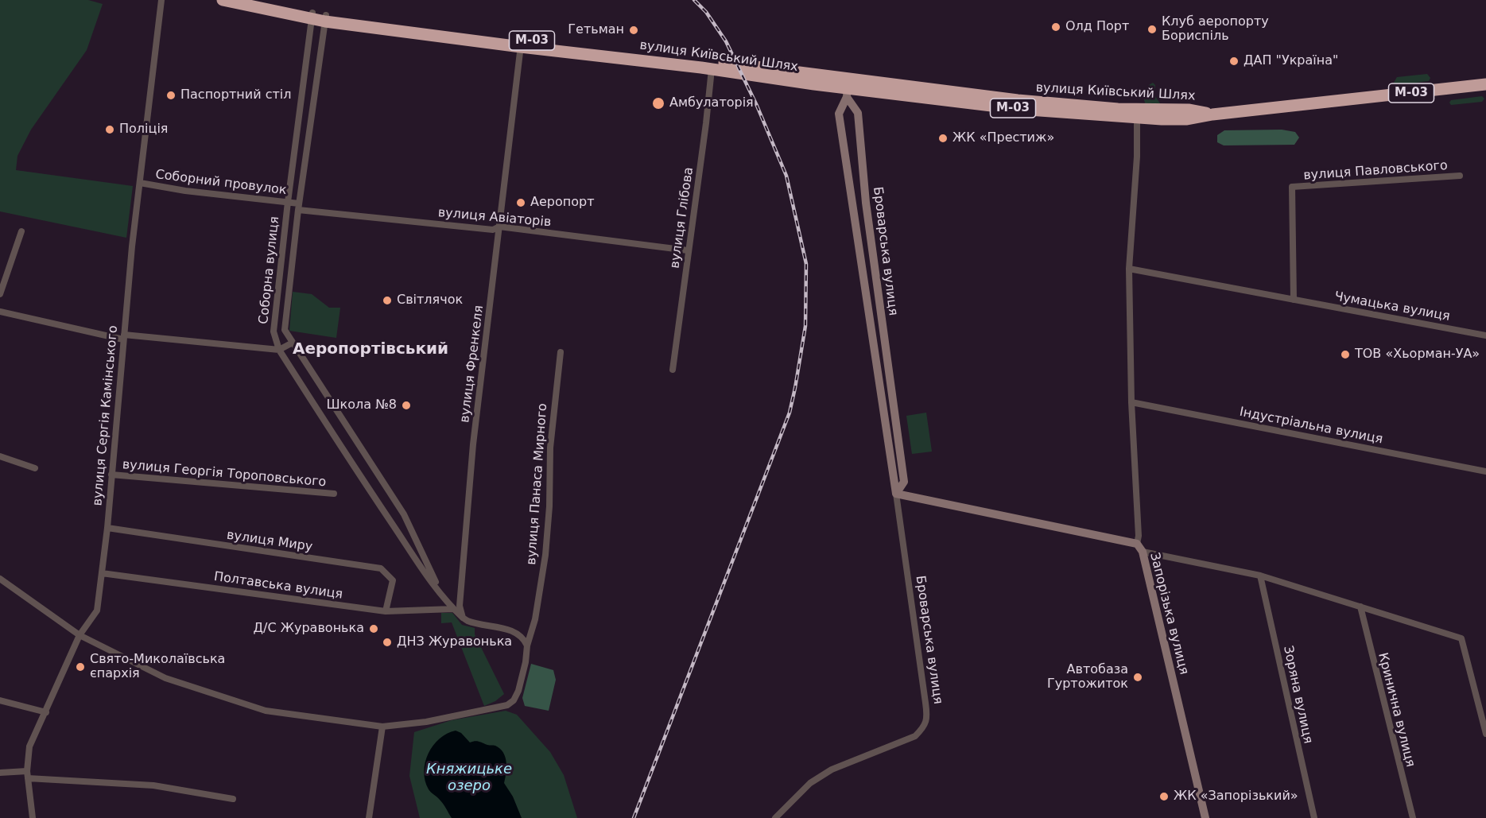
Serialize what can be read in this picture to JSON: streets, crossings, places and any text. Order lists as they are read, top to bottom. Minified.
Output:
{"streets":{"highway":["М-03","вулиця Київський Шлях"],"street":["вулиця Павловського","Соборний провулок","вулиця Авіаторів","вулиця Глібова","Броварська вулиця","Соборна вулиця","Чумацька вулиця","вулиця Френкеля","вулиця Сергія Камінського","Індустріальна вулиця","вулиця Георгія Тороповського","вулиця Панаса Мирного","вулиця Миру","Полтавська вулиця","Запорізька вулиця","Зоряна вулиця","Кринична вулиця"]},"crossings":[["вулиця Київський Шлях","вулиця Глібова"],["вулиця Київський Шлях","Броварська вулиця"],["вулиця Київський Шлях","Соборна вулиця"],["вулиця Київський Шлях","вулиця Френкеля"],["вулиця Павловського","Чумацька вулиця"],["Соборний провулок","вулиця Авіаторів"],["Соборний провулок","Соборна вулиця"],["Соборний провулок","вулиця Сергія Камінського"],["вулиця Авіаторів","вулиця Глібова"],["вулиця Авіаторів","Соборна вулиця"],["вулиця Авіаторів","вулиця Френкеля"],["Броварська вулиця","Запорізька вулиця"],["Соборна вулиця","вулиця Френкеля"],["Соборна вулиця","Полтавська вулиця"],["вулиця Сергія Камінського","вулиця Георгія Тороповського"],["вулиця Сергія Камінського","вулиця Панаса Мирного"],["вулиця Сергія Камінського","вулиця Миру"],["вулиця Сергія Камінського","Полтавська вулиця"],["вулиця Миру","Полтавська вулиця"]],"districts":["Аеропортівський"],"water":["Княжицьке озеро"],"places":["Олд Порт","Клуб аеропорту Бориспіль","Гетьман","ДАП \"Україна\"","Паспортний стіл","Амбулаторія","Поліція","ЖК «Престиж»","Аеропорт","Світлячок","ТОВ «Хьорман-УА»","Школа №8","Д/С Журавонька","ДНЗ Журавонька","Свято-Миколаївська єпархія","Автобаза Гуртожиток","ЖК «Запорізький»"]}
